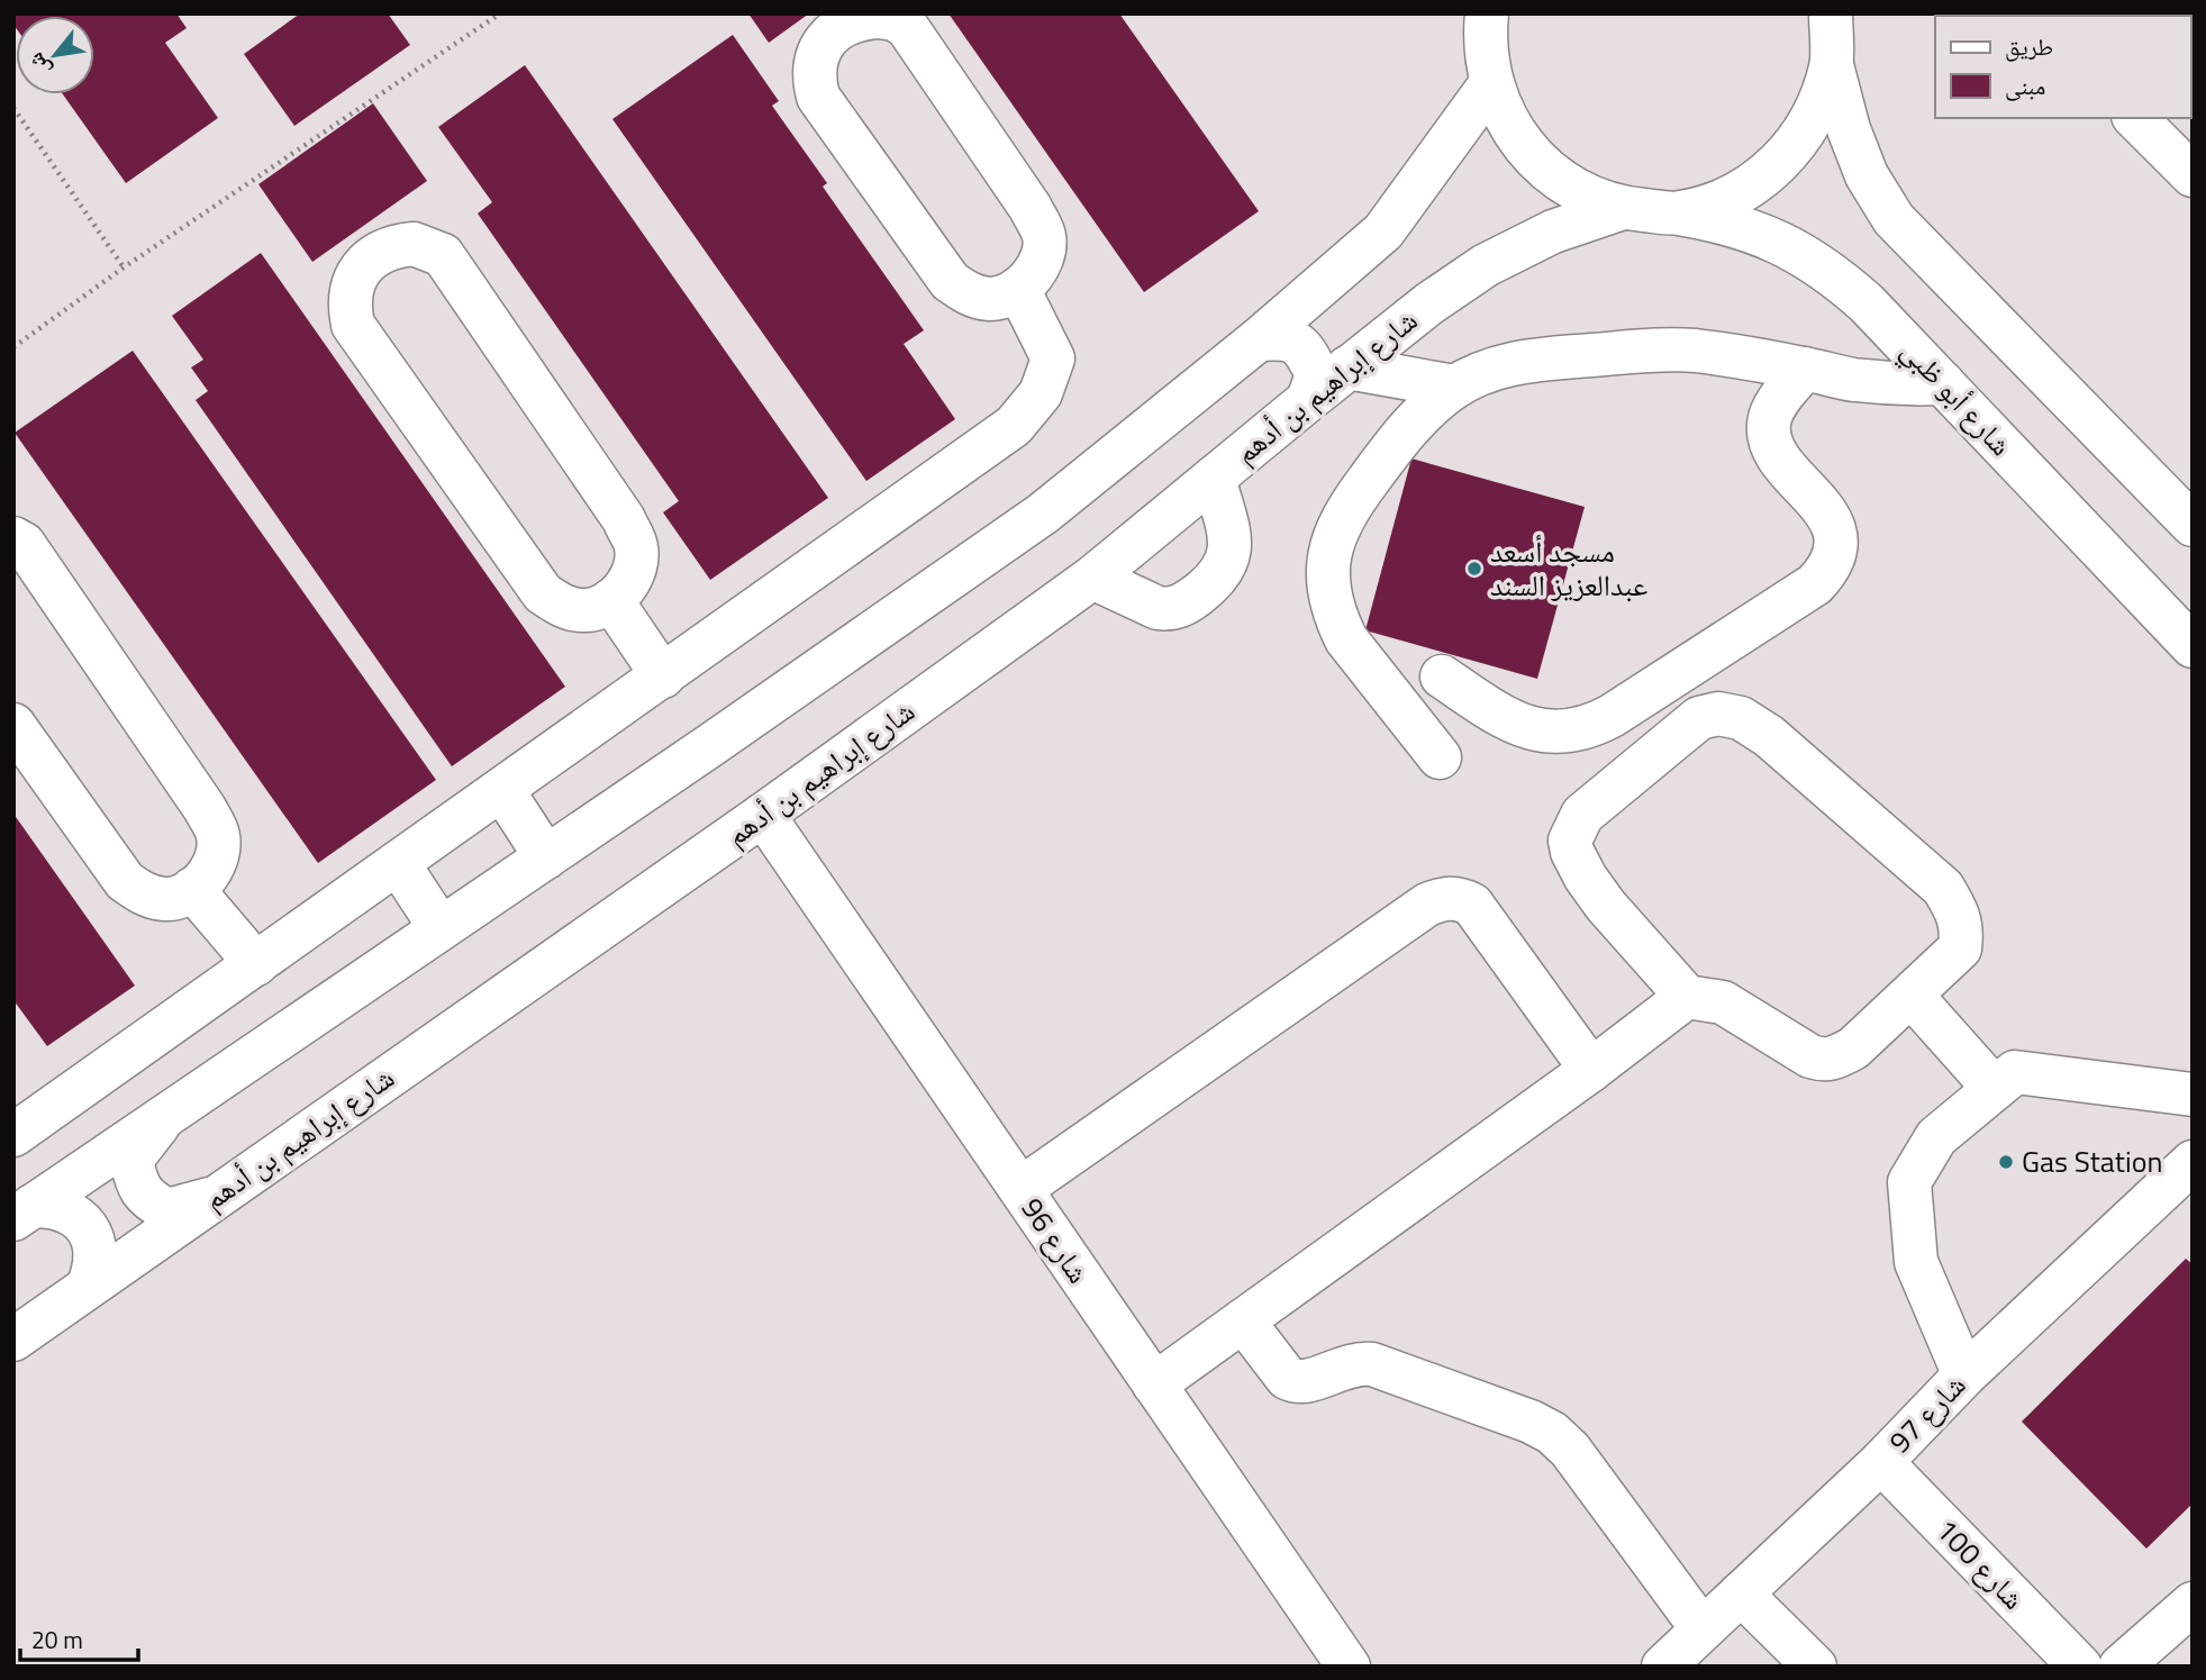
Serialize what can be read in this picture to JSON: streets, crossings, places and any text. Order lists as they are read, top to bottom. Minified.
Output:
{"streets":{"street":["شارع إبراهيم بن أدهم","شارع أبو ظبي","شارع 96","شارع 97","شارع 100"]},"crossings":[["شارع إبراهيم بن أدهم","شارع أبو ظبي"],["شارع إبراهيم بن أدهم","شارع 96"],["شارع 97","شارع 100"]],"places":["مسجد أسعد عبدالعزيز السند","Gas Station"],"legend":["طريق","مبنى"],"scale_bar":"20 m","north":"bottom left"}
